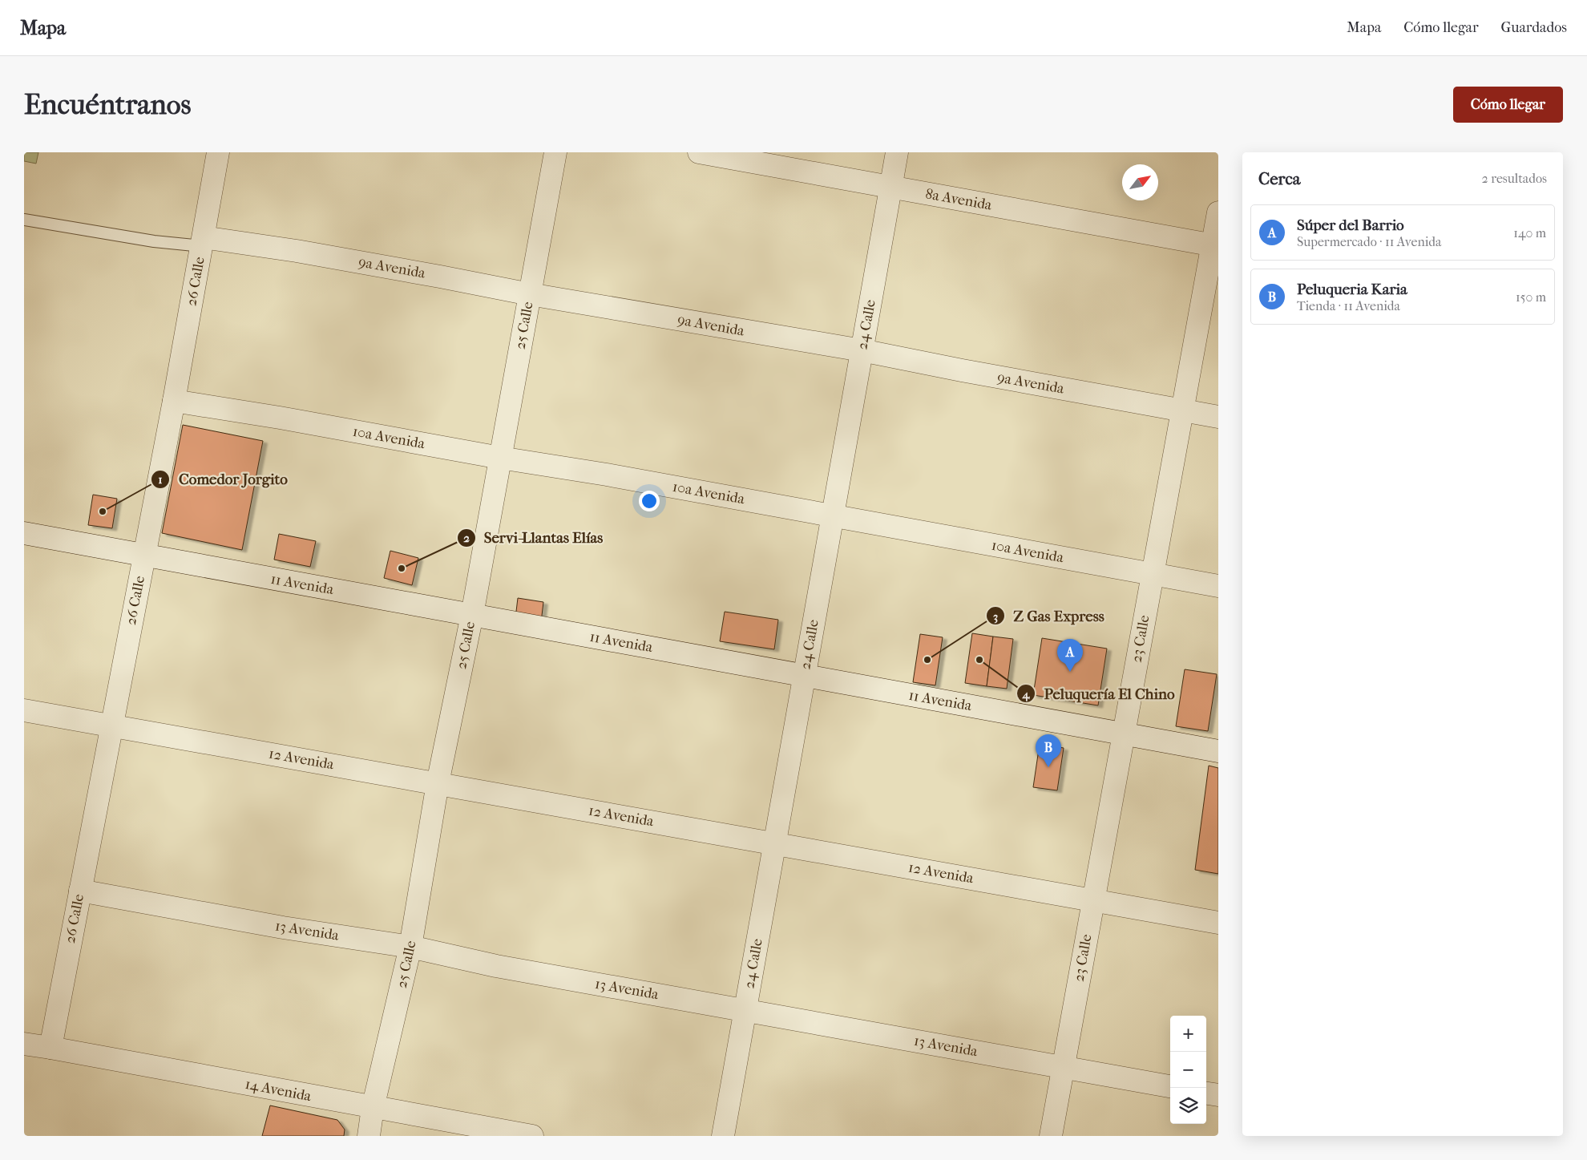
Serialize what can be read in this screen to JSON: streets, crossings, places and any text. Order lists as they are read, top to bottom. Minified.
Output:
{"streets":{"street":["8a Avenida","9a Avenida","26 Calle","24 Calle","25 Calle","10a Avenida","11 Avenida","23 Calle","12 Avenida","13 Avenida","14 Avenida"]},"crossings":[["8a Avenida","24 Calle"],["8a Avenida","23 Calle"],["9a Avenida","26 Calle"],["9a Avenida","24 Calle"],["9a Avenida","25 Calle"],["9a Avenida","23 Calle"],["26 Calle","10a Avenida"],["26 Calle","11 Avenida"],["26 Calle","12 Avenida"],["26 Calle","13 Avenida"],["26 Calle","14 Avenida"],["24 Calle","10a Avenida"],["24 Calle","11 Avenida"],["24 Calle","12 Avenida"],["24 Calle","13 Avenida"],["25 Calle","10a Avenida"],["25 Calle","11 Avenida"],["25 Calle","12 Avenida"],["25 Calle","13 Avenida"],["25 Calle","14 Avenida"],["10a Avenida","23 Calle"],["11 Avenida","23 Calle"],["23 Calle","12 Avenida"],["23 Calle","13 Avenida"]],"places":["Comedor Jorgito","Servi-Llantas Elías","Z Gas Express","Peluquería El Chino"],"north":"top right","page":{"header":"Mapa","nav":["Mapa","Cómo llegar","Guardados"],"buttons":"Cómo llegar","title":"Encuéntranos","heading":["Cerca","2 resultados"],"list":[{"mark":"A","name":"Súper del Barrio","note":"Supermercado · 11 Avenida","value":"140 m"},{"mark":"B","name":"Peluqueria Karia","note":"Tienda · 11 Avenida","value":"150 m"}],"pins":["A","B"],"map_buttons":["+","−"]}}
